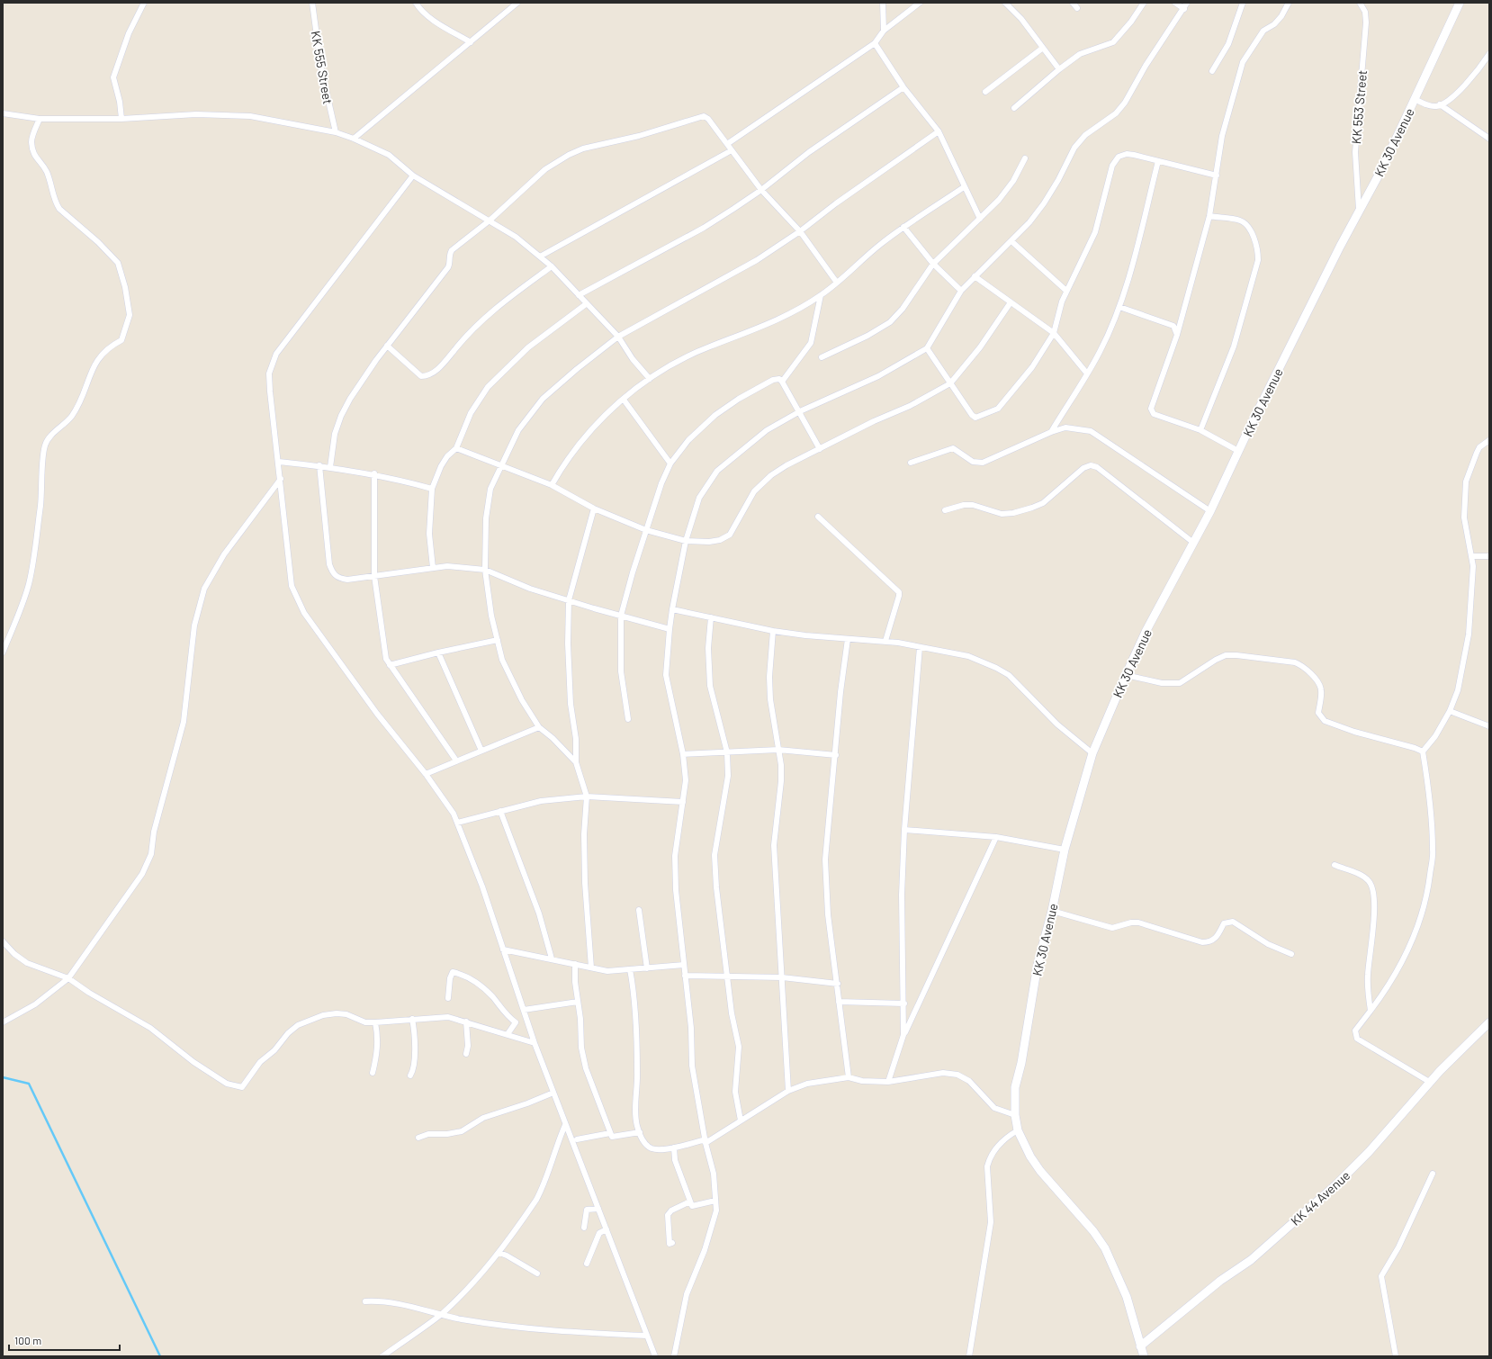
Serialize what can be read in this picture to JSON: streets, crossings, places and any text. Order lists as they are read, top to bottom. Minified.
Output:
{"streets":{"main road":["KK 30 Avenue","KK 44 Avenue"],"street":["KK 555 Street","KK 553 Street"]},"crossings":[["KK 553 Street","KK 30 Avenue"],["KK 30 Avenue","KK 44 Avenue"]],"scale_bar":"100 m"}
